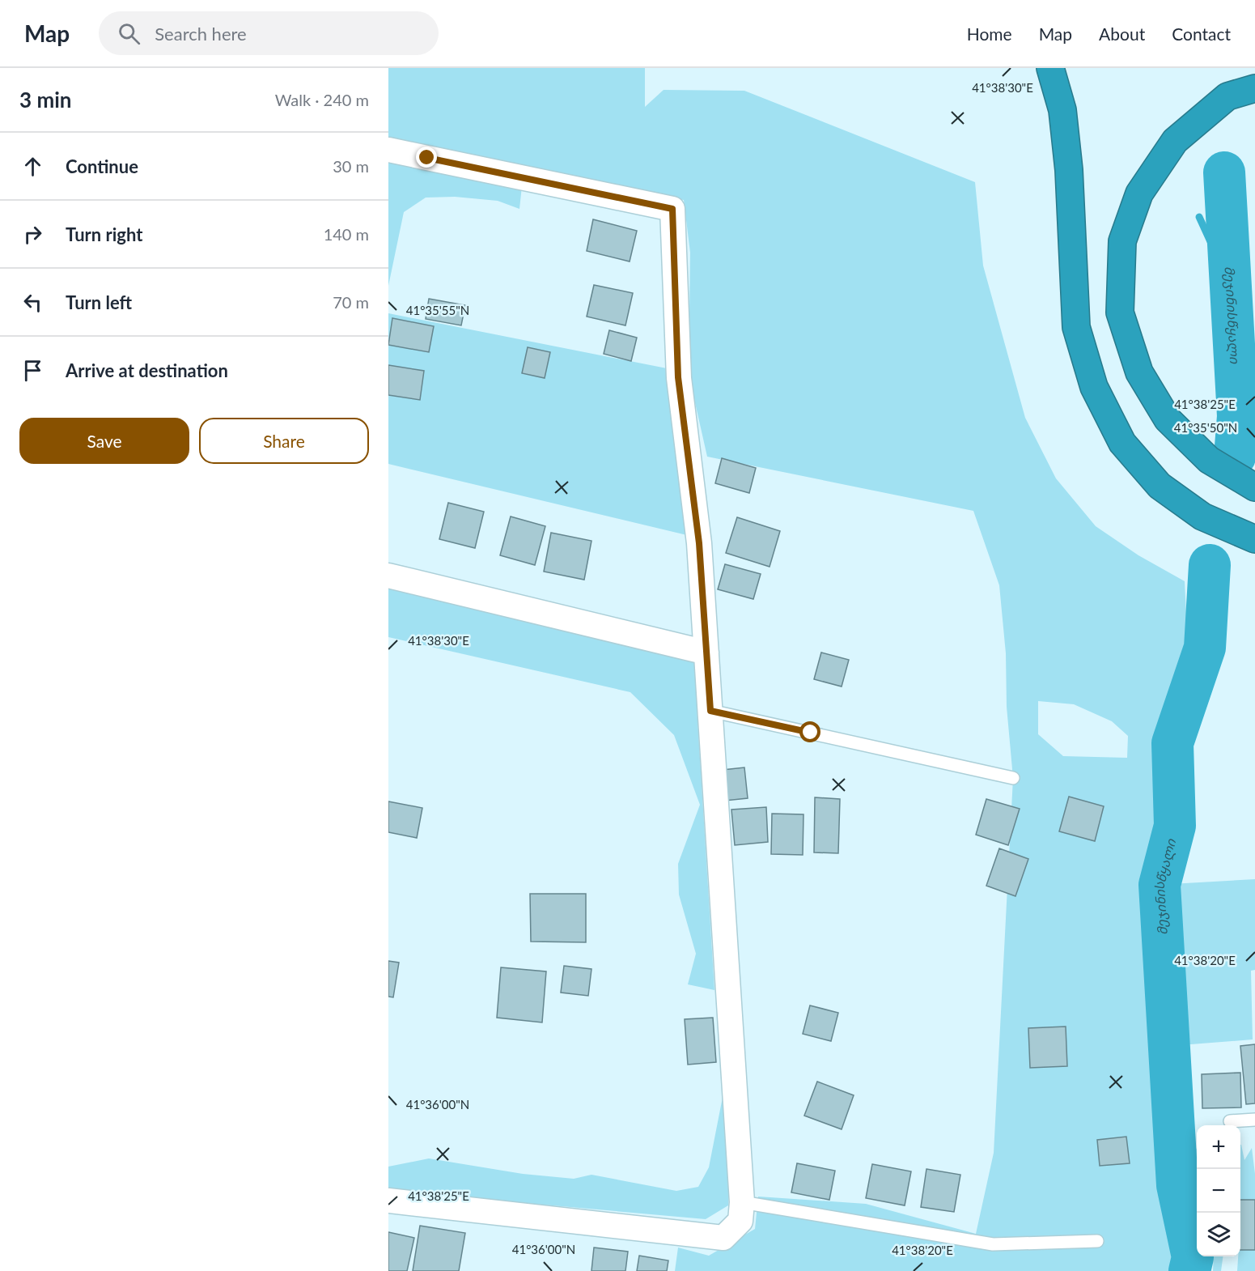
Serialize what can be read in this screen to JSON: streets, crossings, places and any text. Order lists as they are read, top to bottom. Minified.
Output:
{"water":["მეჯინისწყალი"],"page":{"header":"Map","search":"Search here","nav":["Home","Map","About","Contact"],"heading":["3 min","Walk · 240 m"],"list":[["Continue","30 m"],["Turn right","140 m"],["Turn left","70 m"],"Arrive at destination"],"buttons":["Save","Share"],"map_buttons":["+","−"]},"coordinates":["41°38'30\"E","41°35'55\"N","41°38'25\"E","41°35'50\"N","41°38'20\"E","41°36'00\"N"]}
